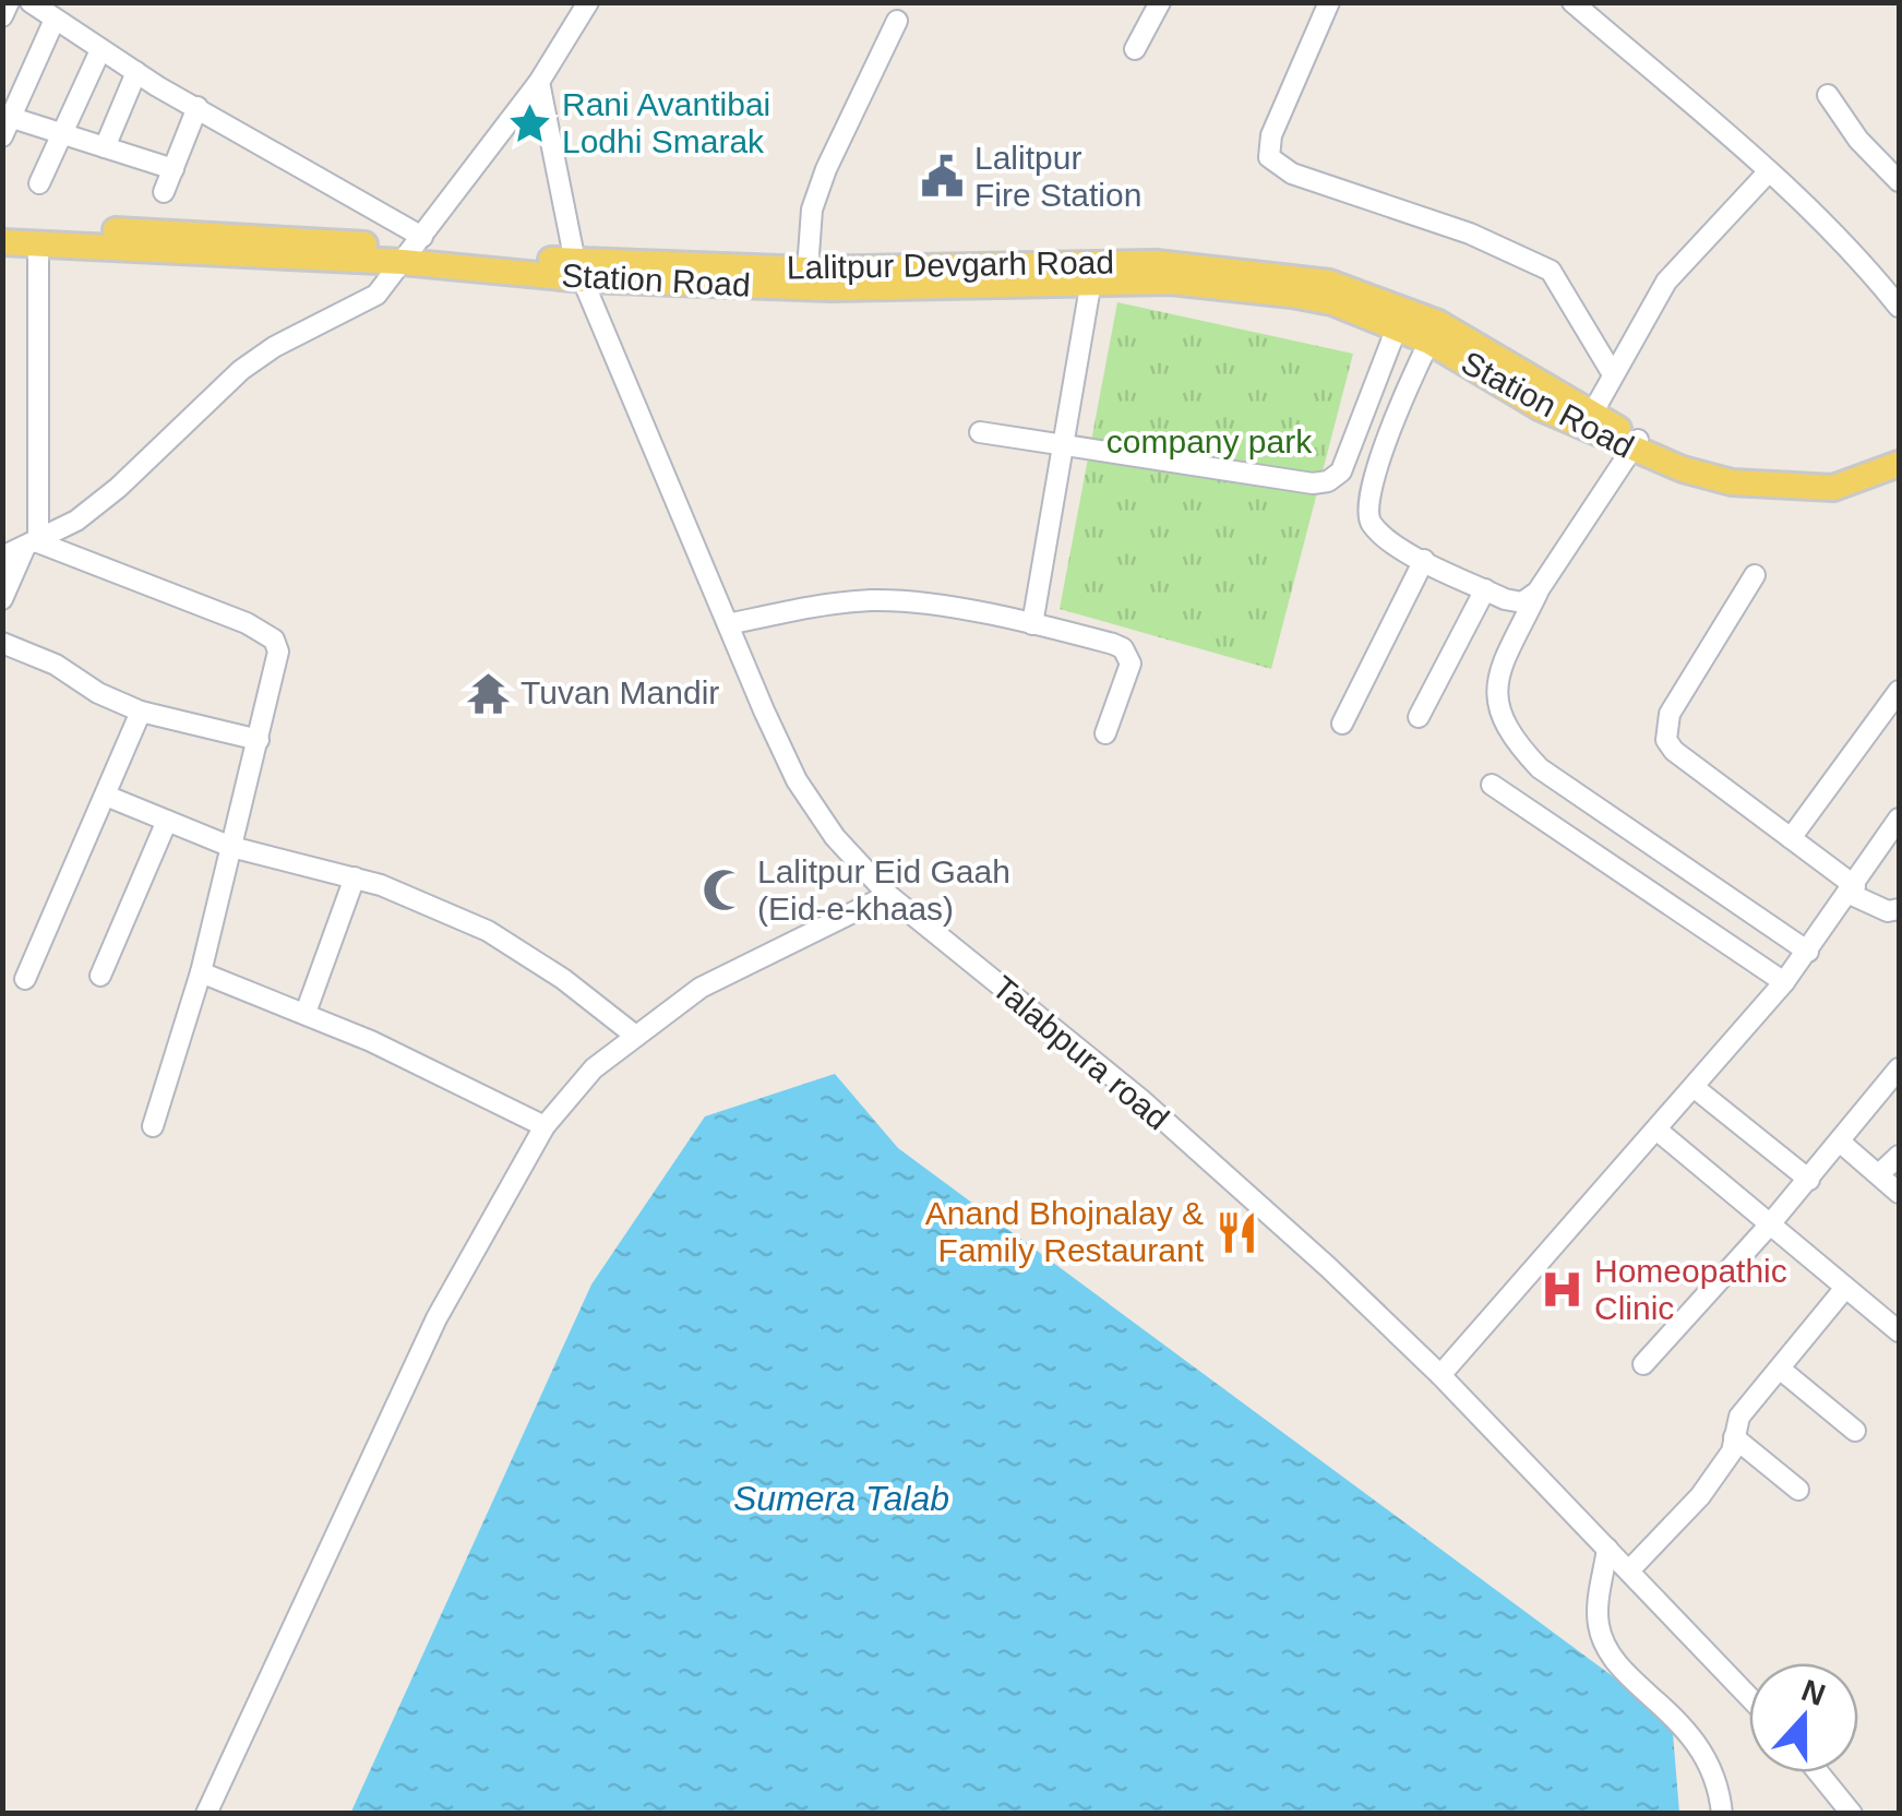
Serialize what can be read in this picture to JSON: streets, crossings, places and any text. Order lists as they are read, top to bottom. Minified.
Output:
{"streets":{"main road":["Lalitpur Devgarh Road","Station Road"],"street":["Talabpura road"]},"crossings":[["Lalitpur Devgarh Road","Station Road"],["Lalitpur Devgarh Road","Talabpura road"],["Station Road","Talabpura road"]],"water":["Sumera Talab"],"parks":["company park"],"places":{"place":["Rani Avantibai Lodhi Smarak"],"public building":["Lalitpur Fire Station"],"temple":["Tuvan Mandir"],"mosque":["Lalitpur Eid Gaah (Eid-e-khaas)"],"restaurant":["Anand Bhojnalay & Family Restaurant"],"hospital":["Homeopathic Clinic"]},"north":"top"}
